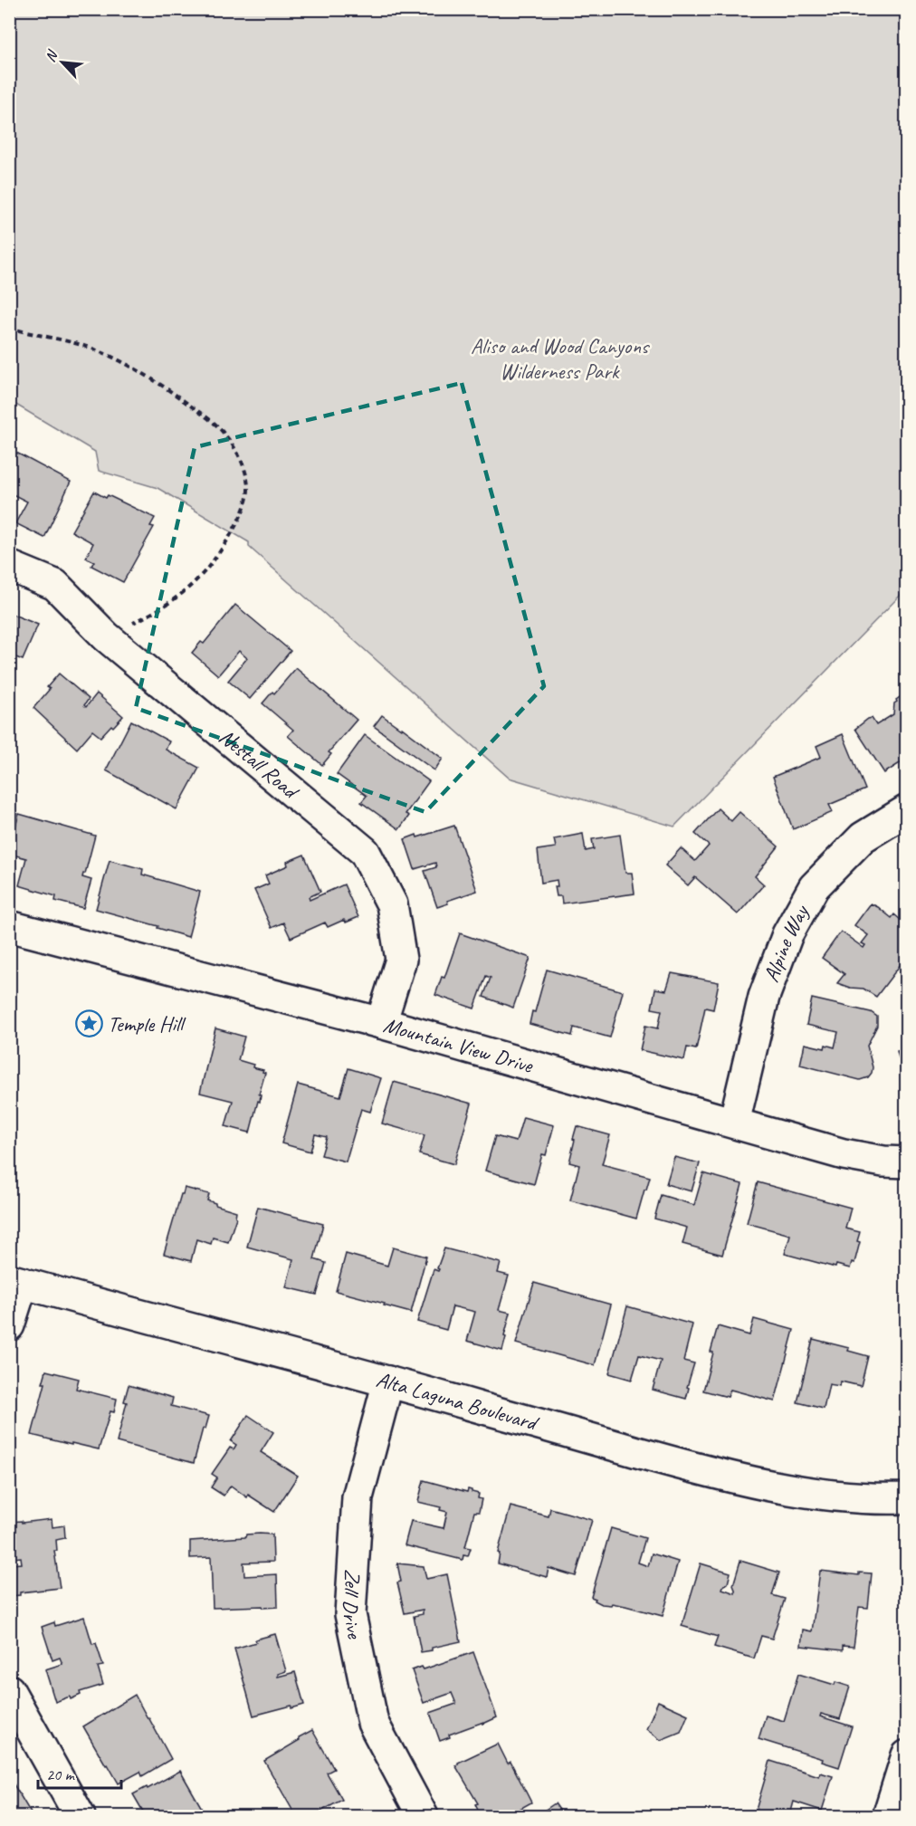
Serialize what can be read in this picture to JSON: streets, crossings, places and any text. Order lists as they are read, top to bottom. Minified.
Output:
{"streets":{"street":["Nestall Road","Alpine Way","Mountain View Drive","Alta Laguna Boulevard","Zell Drive"]},"crossings":[["Nestall Road","Mountain View Drive"],["Alpine Way","Mountain View Drive"],["Alta Laguna Boulevard","Zell Drive"]],"parks":["Aliso and Wood Canyons Wilderness Park"],"places":{"place":["Temple Hill"]},"scale_bar":"20 m","north":"top left"}
